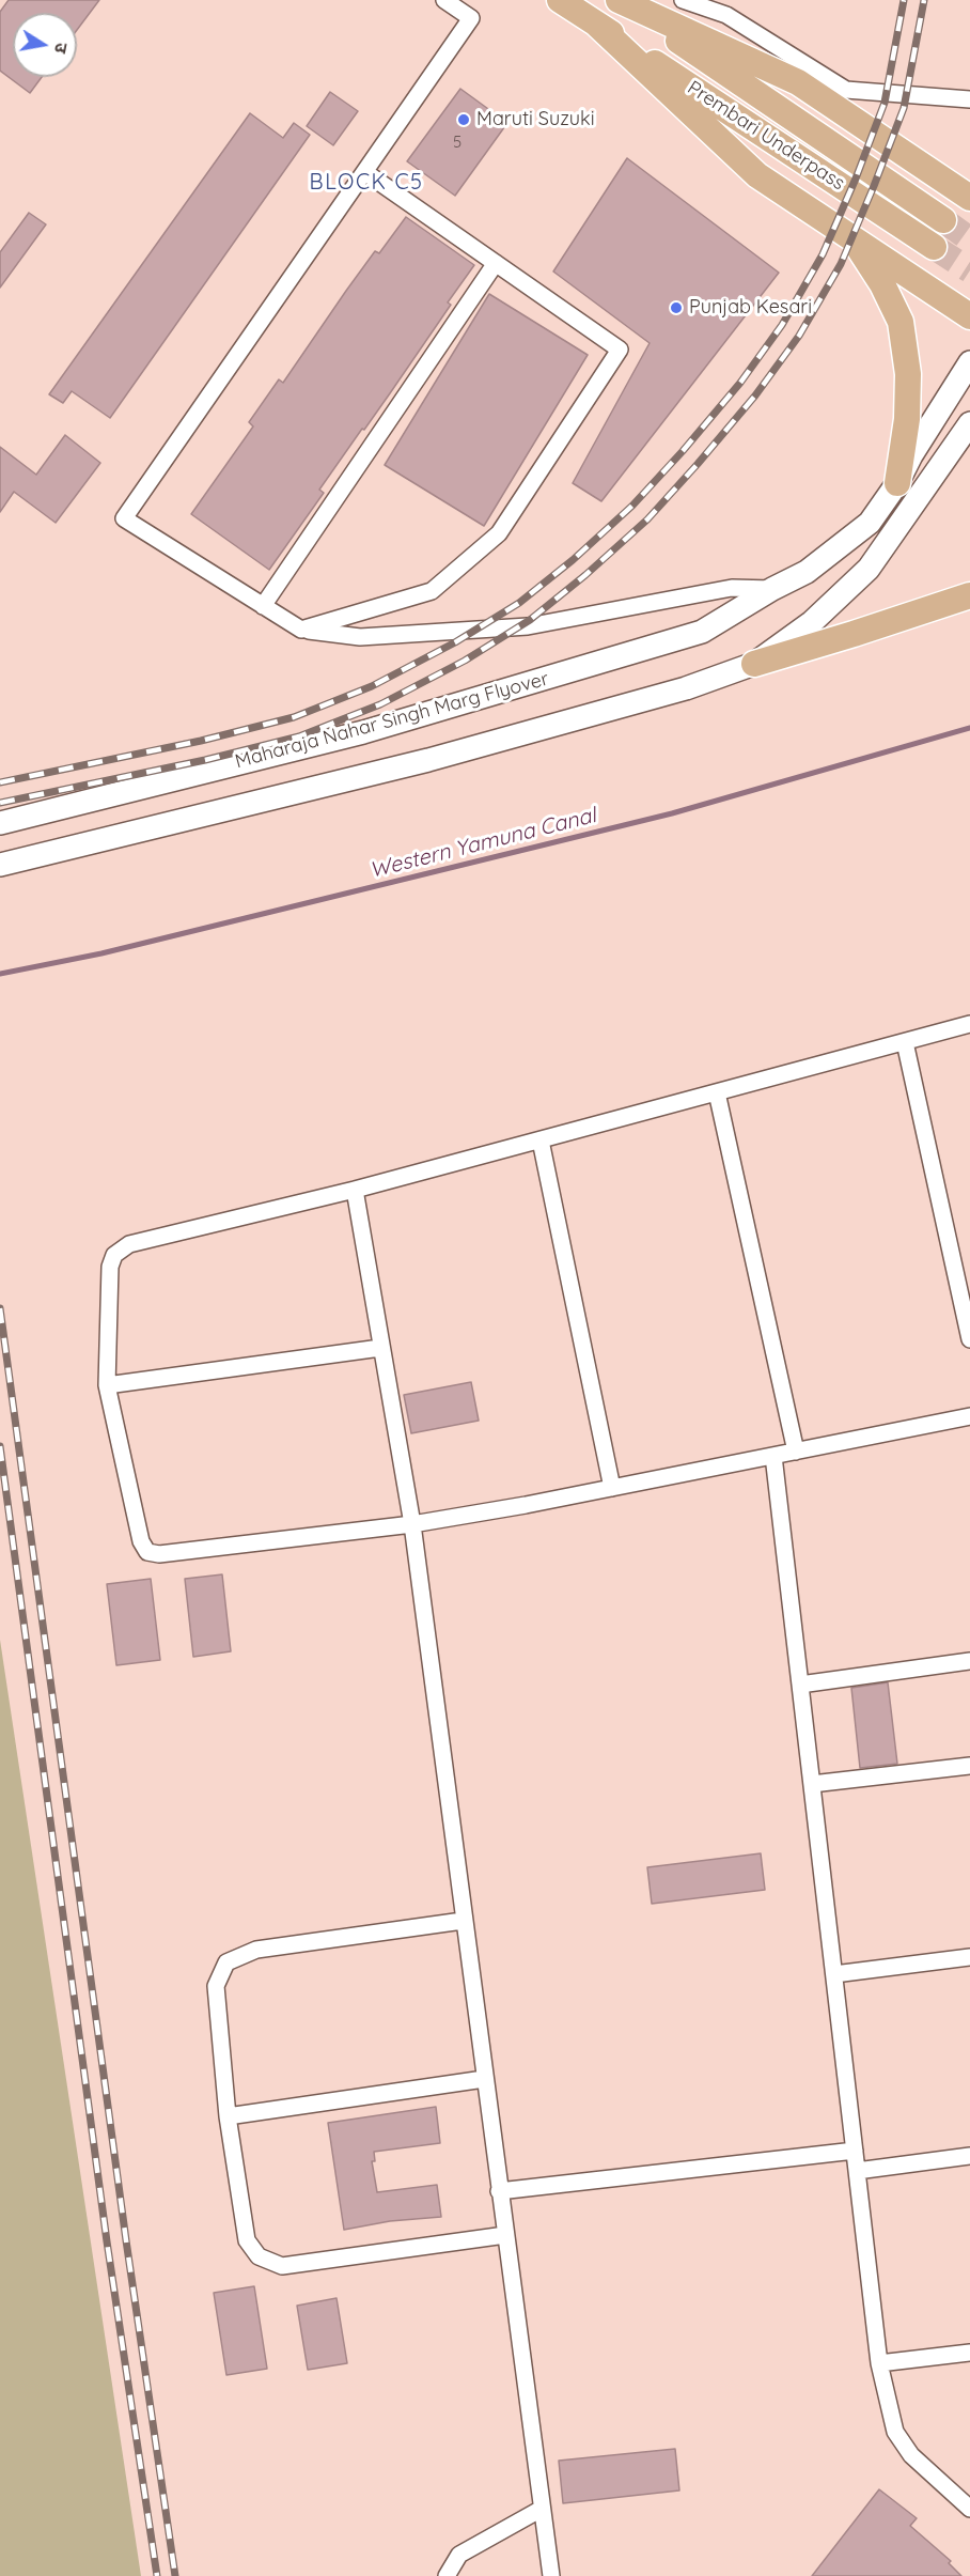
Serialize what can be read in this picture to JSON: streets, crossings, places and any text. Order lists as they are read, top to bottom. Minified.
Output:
{"streets":{"main road":["Prembari Underpass","Maharaja Nahar Singh Marg Flyover"]},"districts":["BLOCK C5"],"water":["Western Yamuna Canal"],"places":["Maruti Suzuki","Punjab Kesari"],"house_numbers":["5"],"north":"right"}
